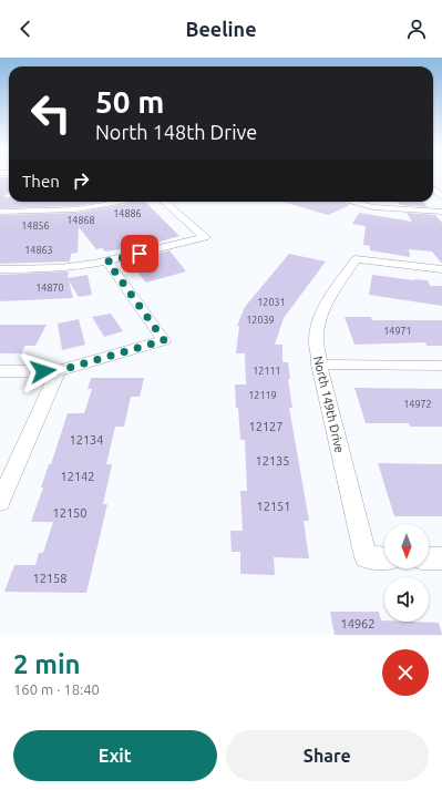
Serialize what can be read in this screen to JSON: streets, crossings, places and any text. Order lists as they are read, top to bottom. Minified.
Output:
{"streets":{"street":["North 149th Drive"]},"house_numbers":["14886","14868","14856","14863","14870","12031","12039","14971","12111","12119","14972","12127","12134","12135","12142","12151","12150","12158","14962"],"north":"bottom","page":{"header":"Beeline","turn":["50 m","North 148th Drive"],"then":"Then","heading":["2 min","160 m · 18:40"],"buttons":["Exit","Share"]}}
